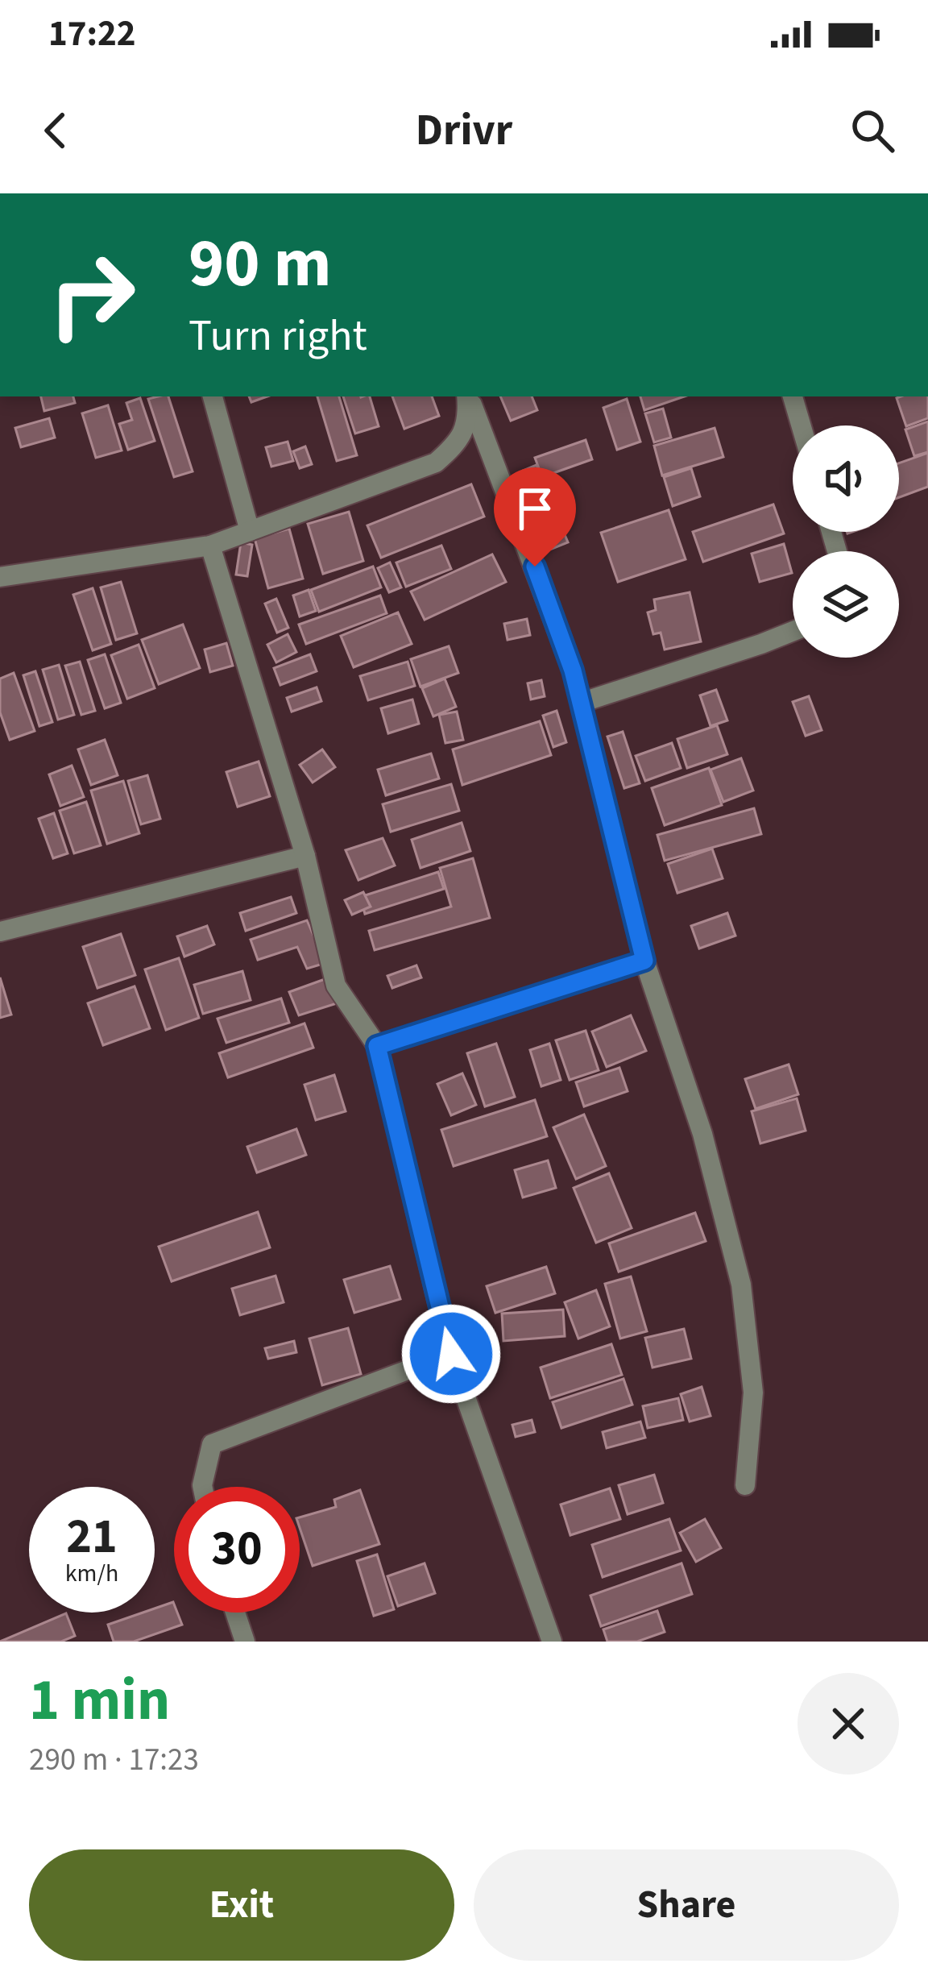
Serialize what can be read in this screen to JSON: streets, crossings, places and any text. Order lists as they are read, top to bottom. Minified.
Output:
{"page":{"status":"17:22","header":"Drivr","turn":["90 m","Turn right"],"speed":"21 km/h","limit":"30","heading":["1 min","290 m · 17:23"],"buttons":["Exit","Share"]}}
